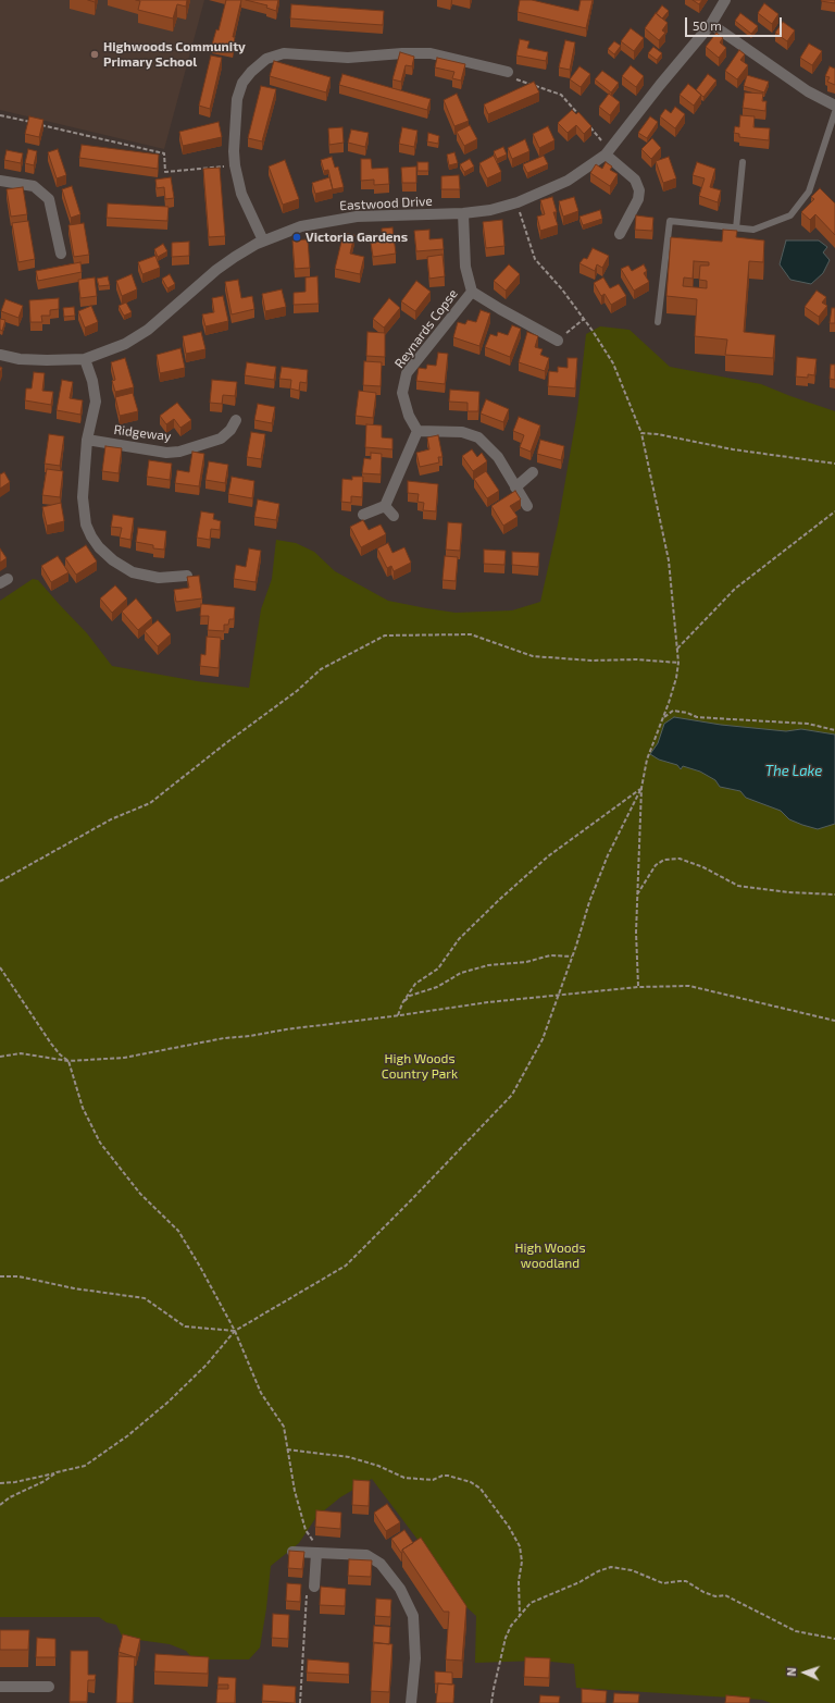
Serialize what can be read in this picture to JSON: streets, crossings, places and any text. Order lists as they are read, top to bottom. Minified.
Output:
{"streets":{"street":["Eastwood Drive","Reynards Copse","Ridgeway"]},"crossings":[["Eastwood Drive","Reynards Copse"]],"water":["The Lake"],"parks":["High Woods Country Park","High Woods woodland"],"places":["Highwoods Community Primary School","Victoria Gardens"],"scale_bar":"50 m","north":"left"}
